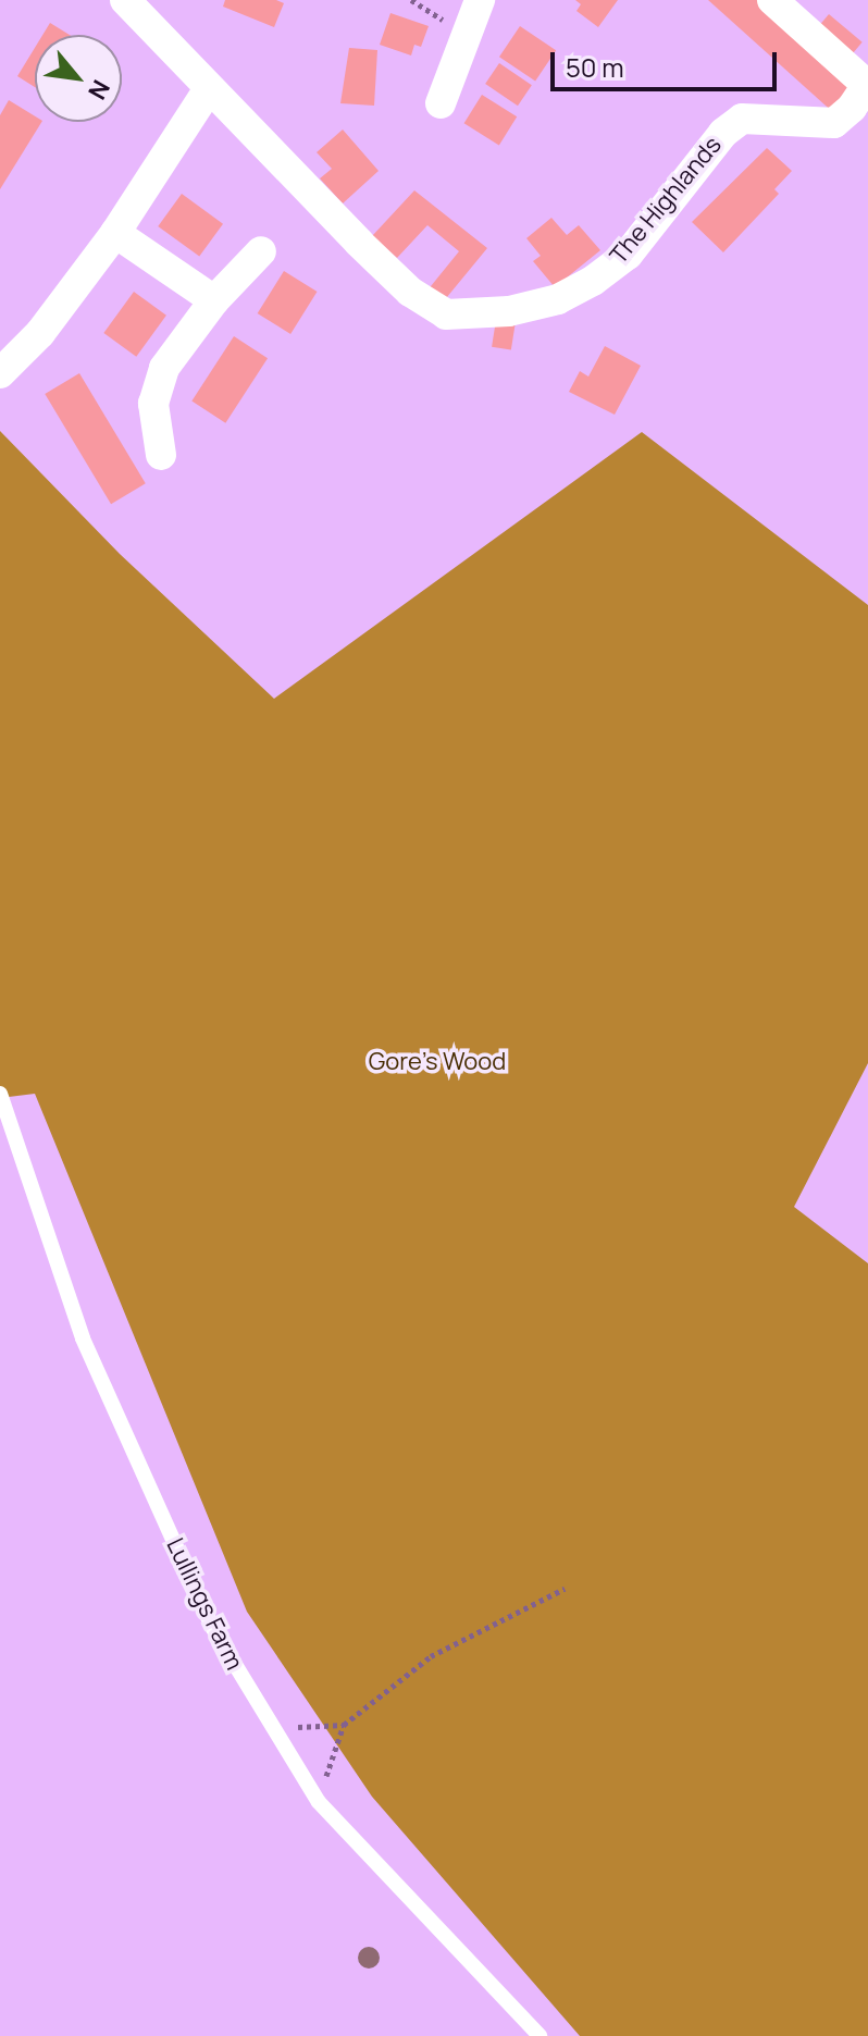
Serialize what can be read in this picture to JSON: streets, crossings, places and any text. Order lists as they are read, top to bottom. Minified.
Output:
{"streets":{"street":["The Highlands"],"lane":["Lullings Farm"]},"parks":["Gore's Wood"],"scale_bar":"50 m","north":"bottom right"}
